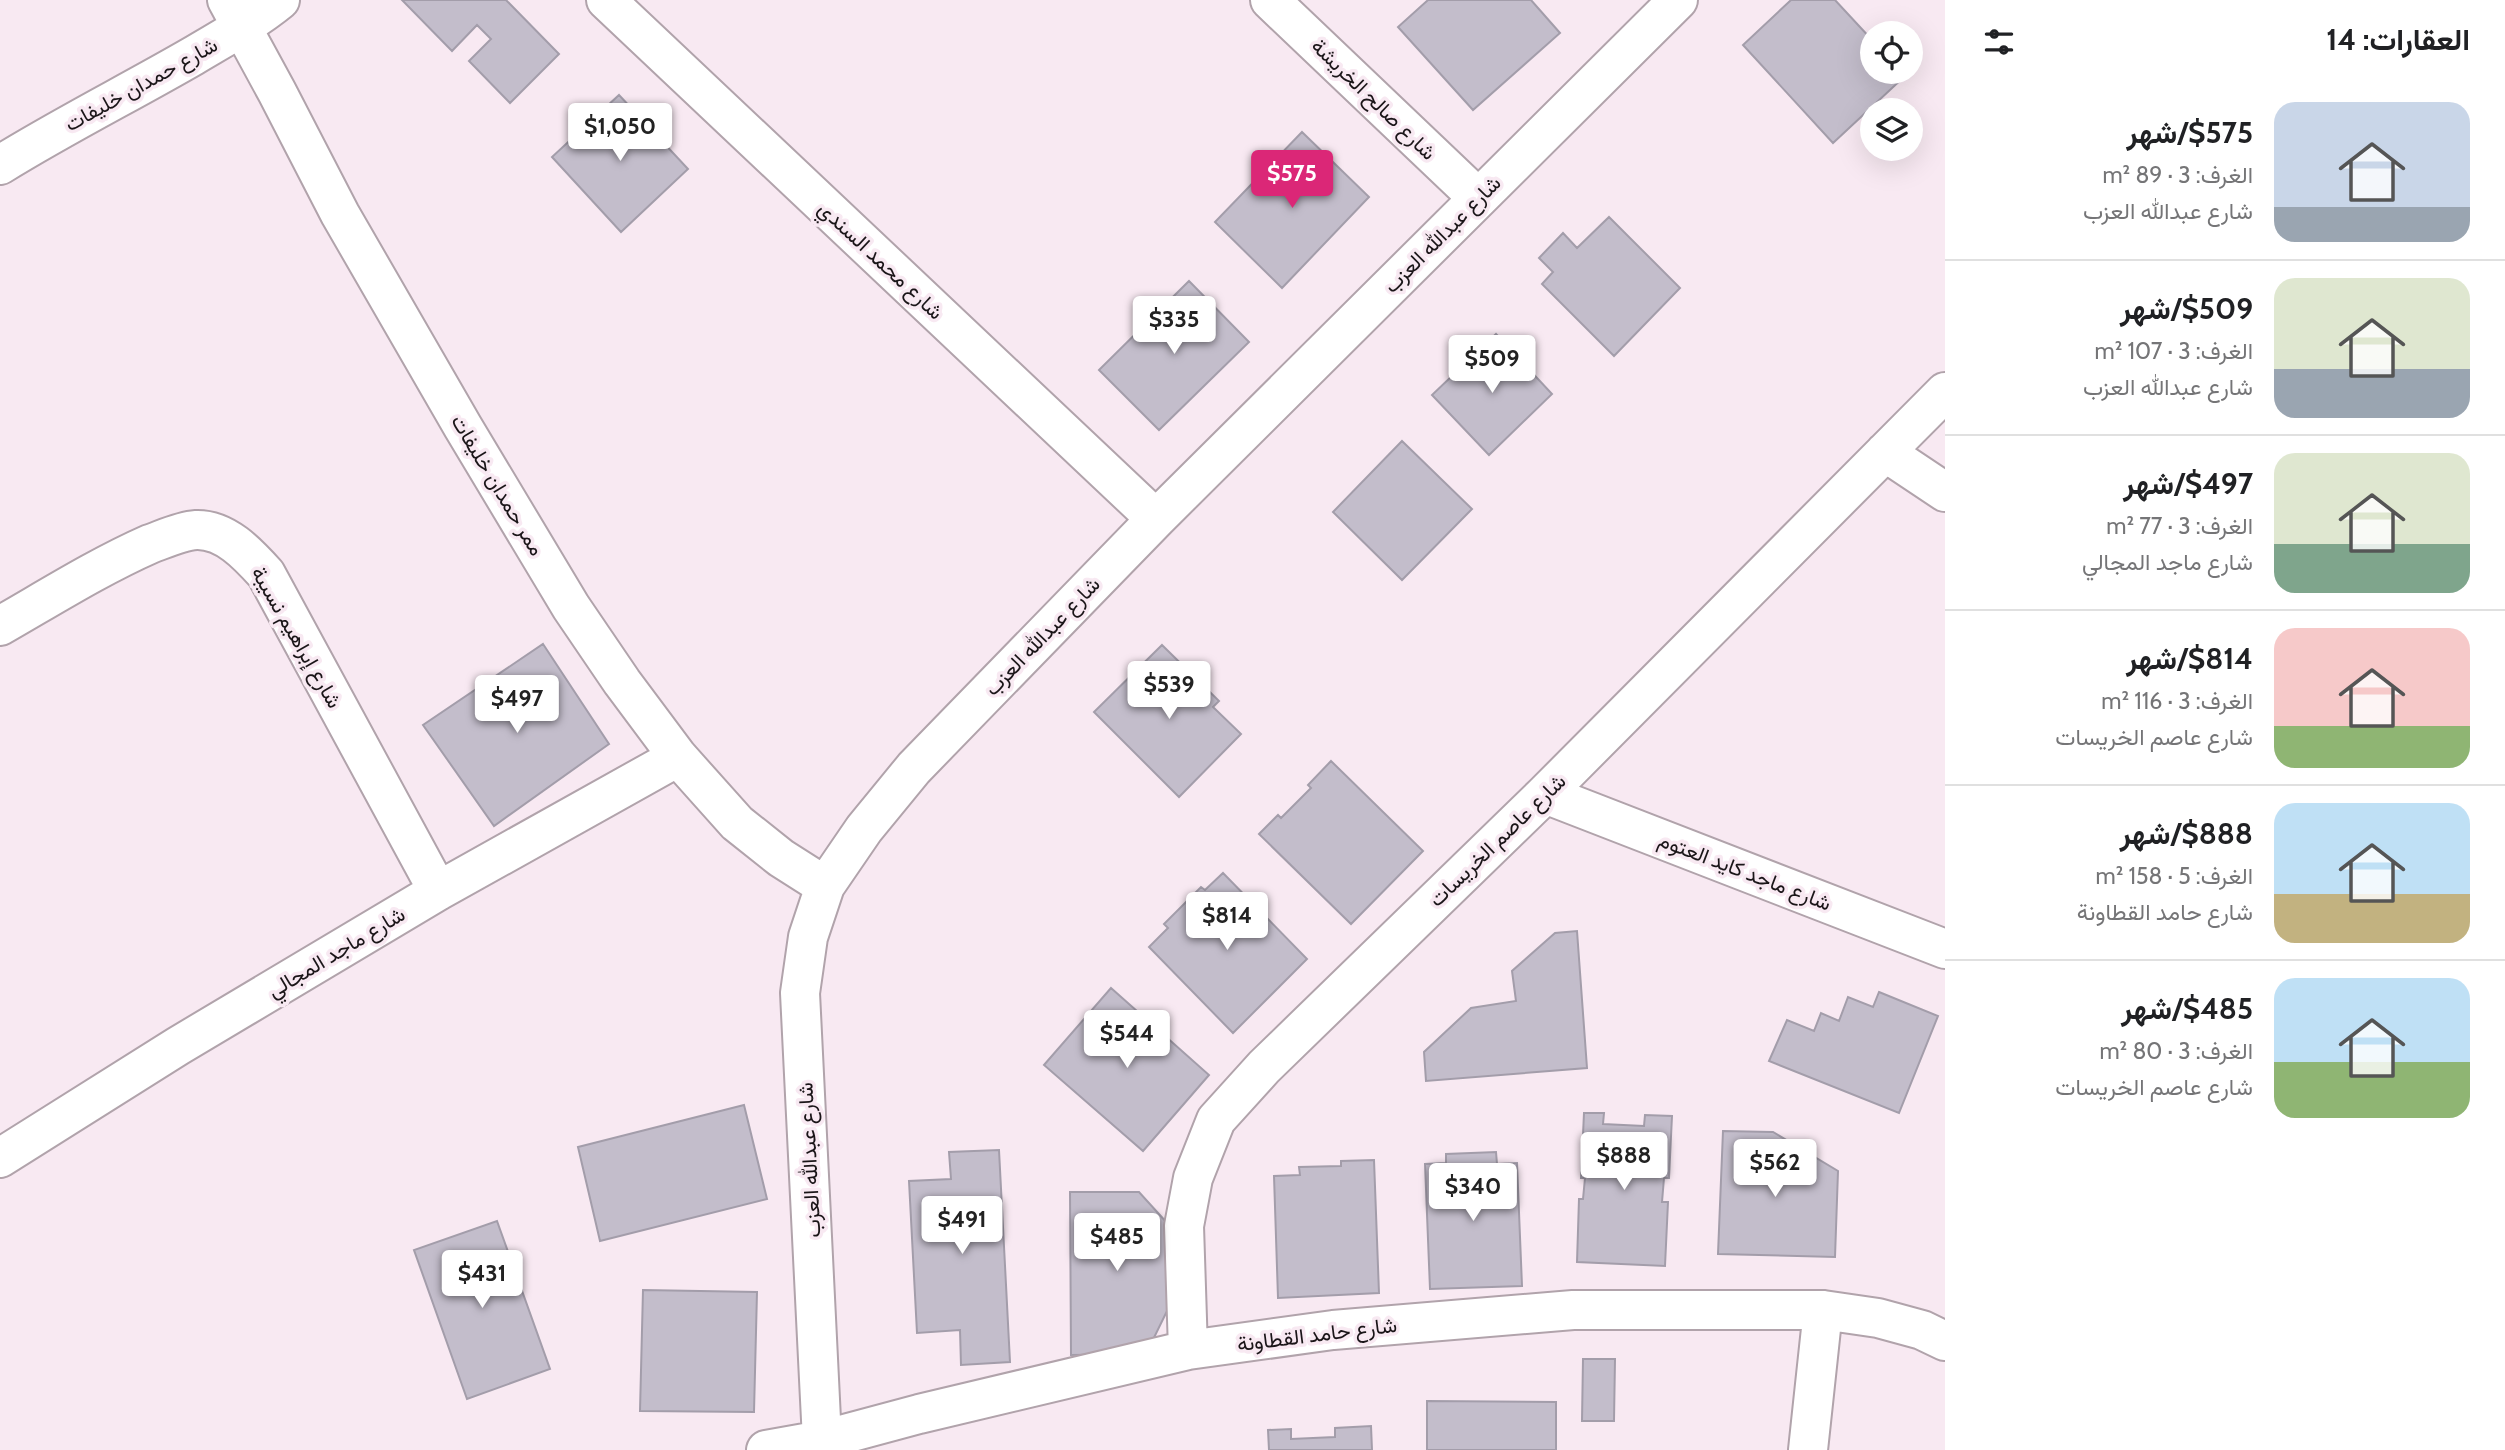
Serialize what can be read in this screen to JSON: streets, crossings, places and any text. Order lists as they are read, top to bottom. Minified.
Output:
{"streets":{"street":["شارع حمدان خليفات","شارع صالح الخريشة","شارع عبدالله العزب","شارع محمد السندي","ممر حمدان خليفات","شارع إبراهيم نسيبة","شارع عاصم الخريسات","شارع ماجد كايد العتوم","شارع ماجد المجالي","شارع حامد القطاونة"]},"crossings":[["شارع حمدان خليفات","ممر حمدان خليفات"],["شارع صالح الخريشة","شارع عبدالله العزب"],["شارع عبدالله العزب","شارع محمد السندي"],["شارع عبدالله العزب","ممر حمدان خليفات"],["شارع عبدالله العزب","شارع حامد القطاونة"],["ممر حمدان خليفات","شارع ماجد المجالي"],["شارع إبراهيم نسيبة","شارع ماجد المجالي"],["شارع عاصم الخريسات","شارع ماجد كايد العتوم"],["شارع عاصم الخريسات","شارع حامد القطاونة"]],"page":{"heading":"العقارات: 14","list":[{"name":"$575/شهر","note":"الغرف: 3 · 89 m² · شارع عبدالله العزب"},{"name":"$509/شهر","note":"الغرف: 3 · 107 m² · شارع عبدالله العزب"},{"name":"$497/شهر","note":"الغرف: 3 · 77 m² · شارع ماجد المجالي"},{"name":"$814/شهر","note":"الغرف: 3 · 116 m² · شارع عاصم الخريسات"},{"name":"$888/شهر","note":"الغرف: 5 · 158 m² · شارع حامد القطاونة"},{"name":"$485/شهر","note":"الغرف: 3 · 80 m² · شارع عاصم الخريسات"}],"price":["$1,050","$575","$335","$509","$539","$497","$814","$544","$888","$562","$340","$491","$485","$431"]}}
